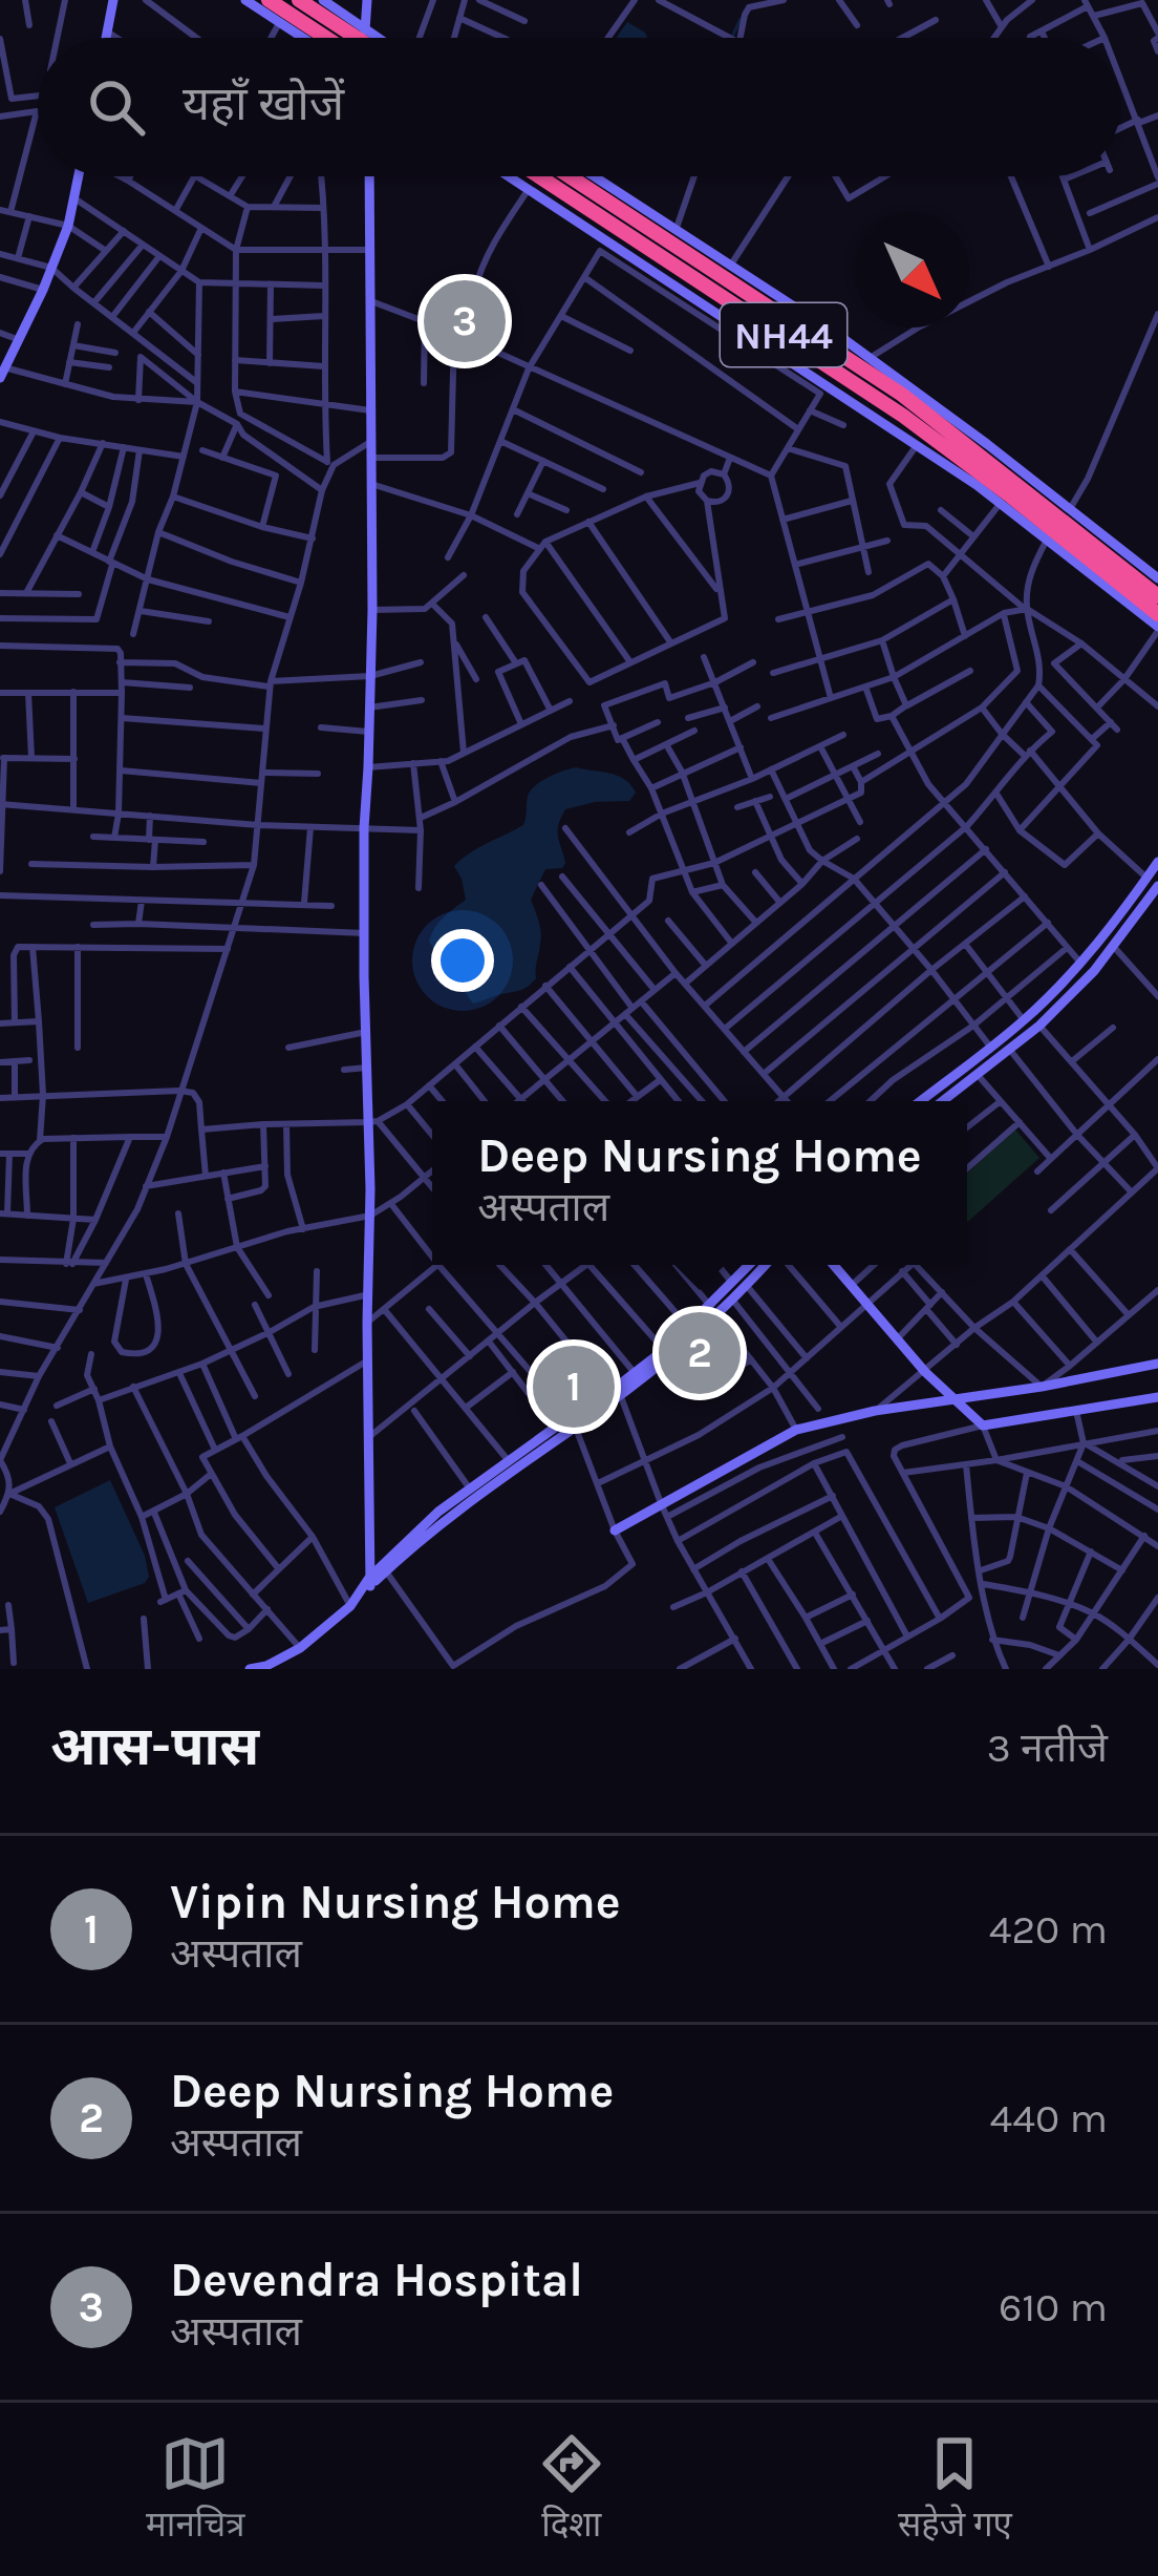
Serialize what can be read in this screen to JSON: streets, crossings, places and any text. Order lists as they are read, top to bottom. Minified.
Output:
{"streets":{"highway":["NH44"]},"north":"bottom right","page":{"search":"यहाँ खोजें","pins":["3","2","1"],"popup":["Deep Nursing Home","अस्पताल"],"heading":["आस-पास","3 नतीजे"],"list":[{"mark":"1","name":"Vipin Nursing Home","note":"अस्पताल","value":"420 m"},{"mark":"2","name":"Deep Nursing Home","note":"अस्पताल","value":"440 m"},{"mark":"3","name":"Devendra Hospital","note":"अस्पताल","value":"610 m"}],"nav":["मानचित्र","दिशा","सहेजे गए"]}}
